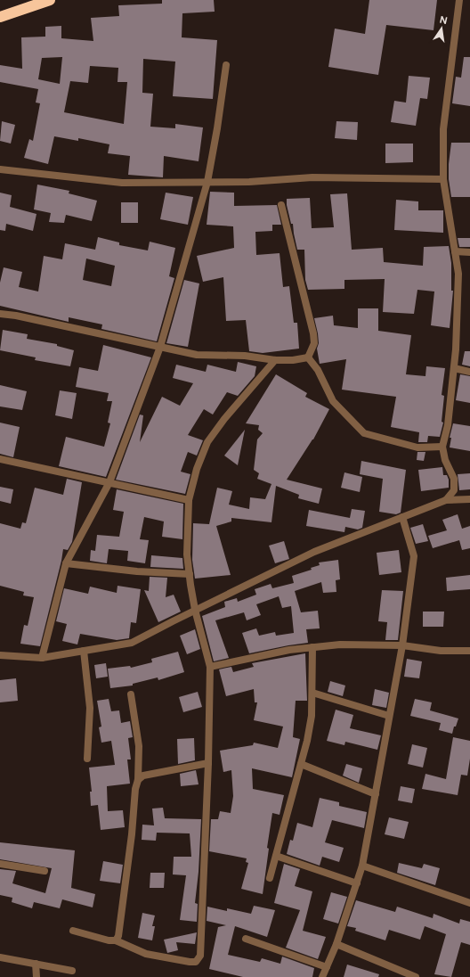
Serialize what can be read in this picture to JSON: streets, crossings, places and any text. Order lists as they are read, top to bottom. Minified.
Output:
{"north":"top"}
